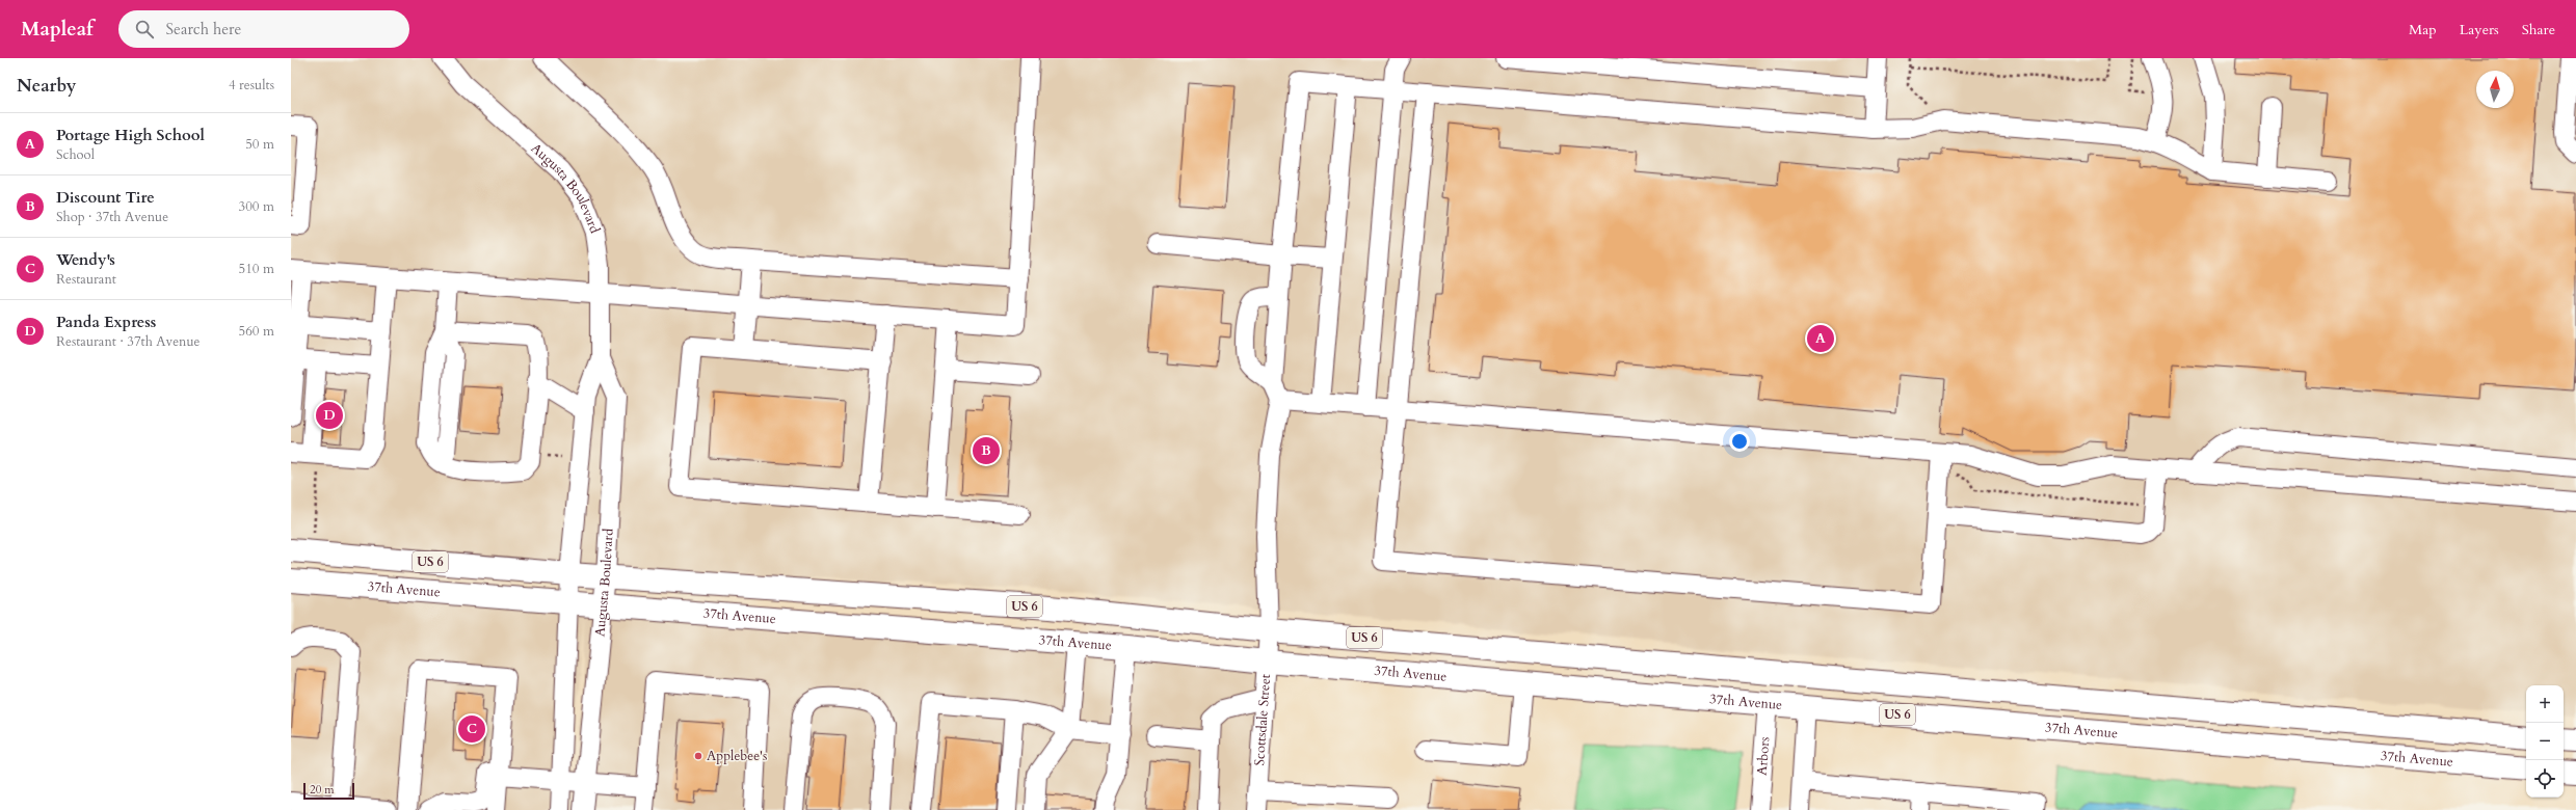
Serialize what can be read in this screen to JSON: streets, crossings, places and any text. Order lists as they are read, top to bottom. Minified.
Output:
{"streets":{"main road":["US 6","37th Avenue"],"street":["Augusta Boulevard","Scottsdale Street","Arbors"]},"crossings":[["Augusta Boulevard","37th Avenue"],["37th Avenue","Scottsdale Street"],["37th Avenue","Arbors"]],"places":["Applebee's"],"scale_bar":"20 m","north":"top","page":{"header":"Mapleaf","search":"Search here","nav":["Map","Layers","Share"],"heading":["Nearby","4 results"],"list":[{"mark":"A","name":"Portage High School","note":"School","value":"50 m"},{"mark":"B","name":"Discount Tire","note":"Shop · 37th Avenue","value":"300 m"},{"mark":"C","name":"Wendy's","note":"Restaurant","value":"510 m"},{"mark":"D","name":"Panda Express","note":"Restaurant · 37th Avenue","value":"560 m"}],"pins":["A","D","B","C"],"map_buttons":["+","−"],"scale":"20 m"}}
